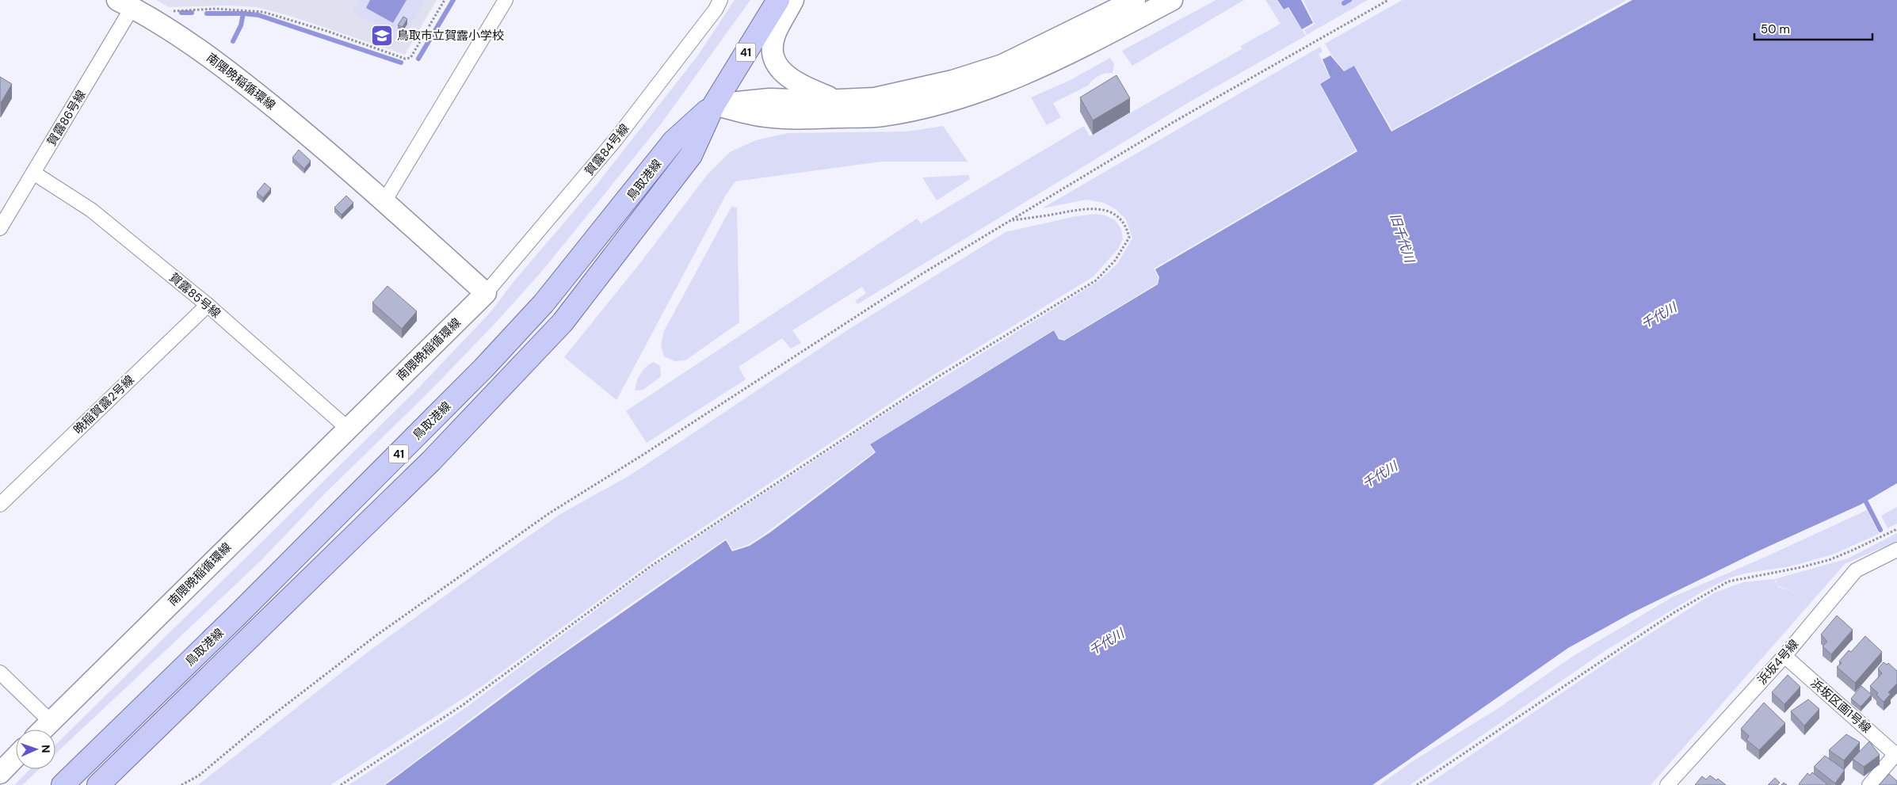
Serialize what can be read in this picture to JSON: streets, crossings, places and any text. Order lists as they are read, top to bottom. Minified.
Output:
{"streets":{"main road":["41","鳥取港線"],"street":["南隈晩稲循環線","賀露86号線","賀露84号線","賀露85号線","晩稲賀露2号線","浜坂4号線","浜坂区画1号線"]},"crossings":[["南隈晩稲循環線","賀露86号線"],["南隈晩稲循環線","賀露84号線"],["南隈晩稲循環線","賀露85号線"],["賀露86号線","賀露85号線"],["賀露85号線","晩稲賀露2号線"],["浜坂4号線","浜坂区画1号線"]],"water":["旧千代川","千代川"],"places":{"school or university":["鳥取市立賀露小学校"]},"scale_bar":"50 m","north":"right"}
